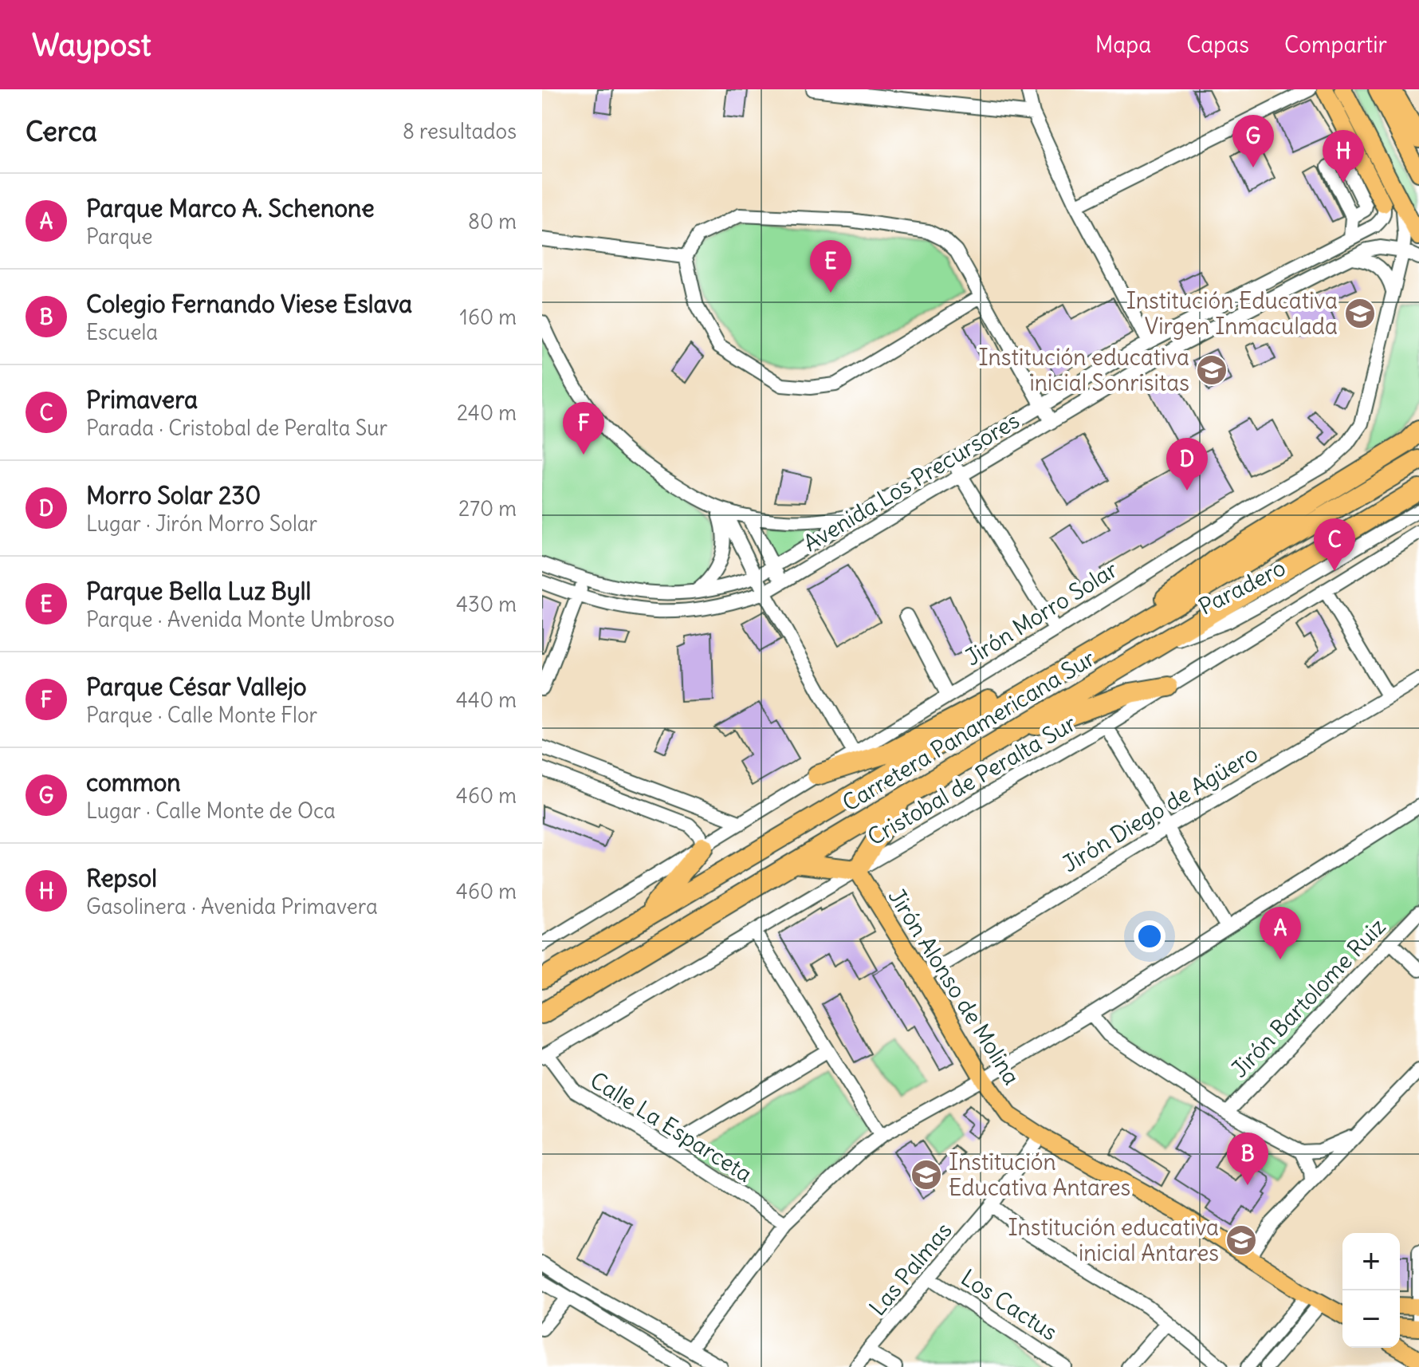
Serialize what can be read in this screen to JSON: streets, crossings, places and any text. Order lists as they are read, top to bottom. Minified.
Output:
{"streets":{"highway":["Carretera Panamericana Sur"],"main road":["Jirón Alonso de Molina"],"street":["Avenida Los Precursores","Paradero","Jirón Morro Solar","Cristobal de Peralta Sur","Jirón Diego de Agüero","Jirón Bartolome Ruiz","Calle La Esparceta","Las Palmas","Los Cactus"]},"crossings":[["Avenida Los Precursores","Jirón Morro Solar"],["Paradero","Carretera Panamericana Sur"],["Cristobal de Peralta Sur","Jirón Alonso de Molina"],["Cristobal de Peralta Sur","Calle La Esparceta"],["Jirón Diego de Agüero","Jirón Alonso de Molina"],["Jirón Alonso de Molina","Las Palmas"],["Las Palmas","Los Cactus"]],"places":{"school or university":["Institución Educativa Virgen Inmaculada","Institución educativa inicial Sonrisitas","Institución Educativa Antares","Institución educativa inicial Antares"]},"page":{"header":"Waypost","nav":["Mapa","Capas","Compartir"],"heading":["Cerca","8 resultados"],"pins":["G","H","E","F","D","C","A","B"],"list":[{"mark":"A","name":"Parque Marco A. Schenone","note":"Parque","value":"80 m"},{"mark":"B","name":"Colegio Fernando Viese Eslava","note":"Escuela","value":"160 m"},{"mark":"C","name":"Primavera","note":"Parada · Cristobal de Peralta Sur","value":"240 m"},{"mark":"D","name":"Morro Solar 230","note":"Lugar · Jirón Morro Solar","value":"270 m"},{"mark":"E","name":"Parque Bella Luz Byll","note":"Parque · Avenida Monte Umbroso","value":"430 m"},{"mark":"F","name":"Parque César Vallejo","note":"Parque · Calle Monte Flor","value":"440 m"},{"mark":"G","name":"common","note":"Lugar · Calle Monte de Oca","value":"460 m"},{"mark":"H","name":"Repsol","note":"Gasolinera · Avenida Primavera","value":"460 m"}],"map_buttons":["+","−"]}}
